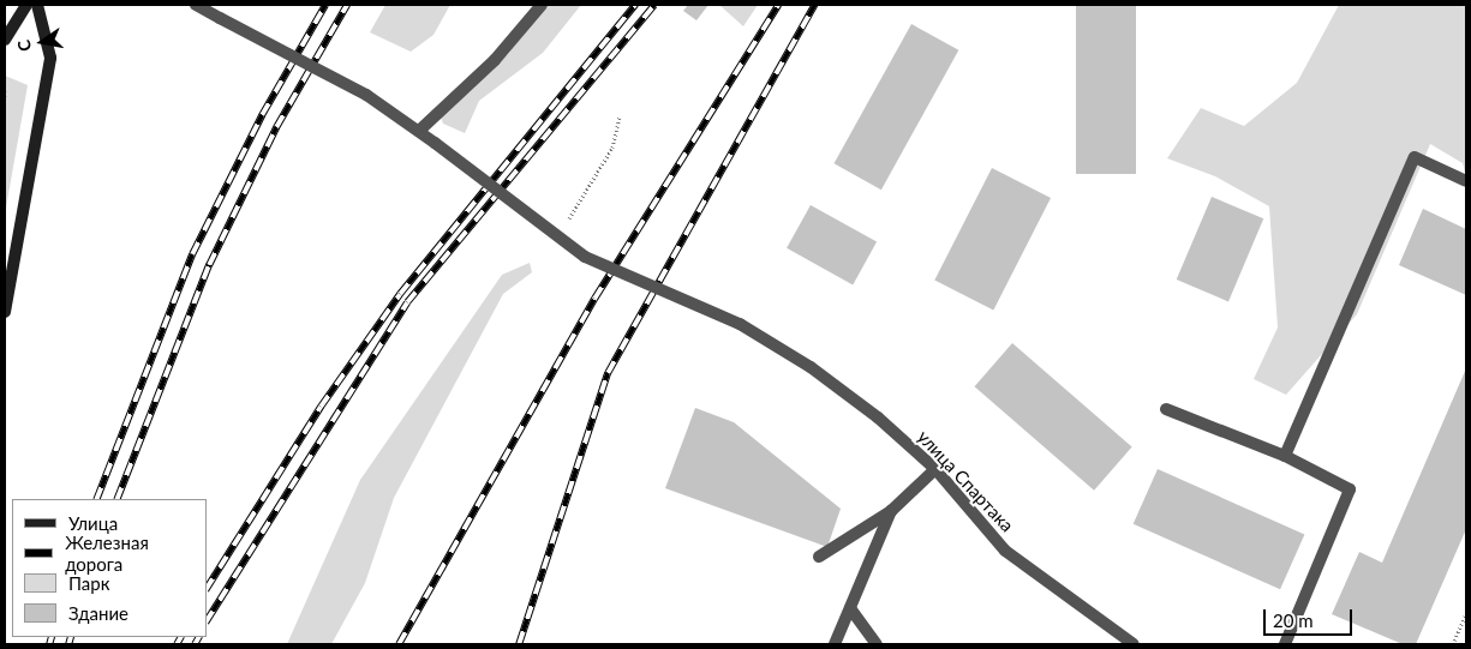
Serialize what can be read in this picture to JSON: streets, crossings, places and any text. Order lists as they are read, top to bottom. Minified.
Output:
{"streets":{"street":["улица Спартака"]},"legend":["Улица","Железная дорога","Парк","Здание"],"scale_bar":"20 m","north":"left"}
